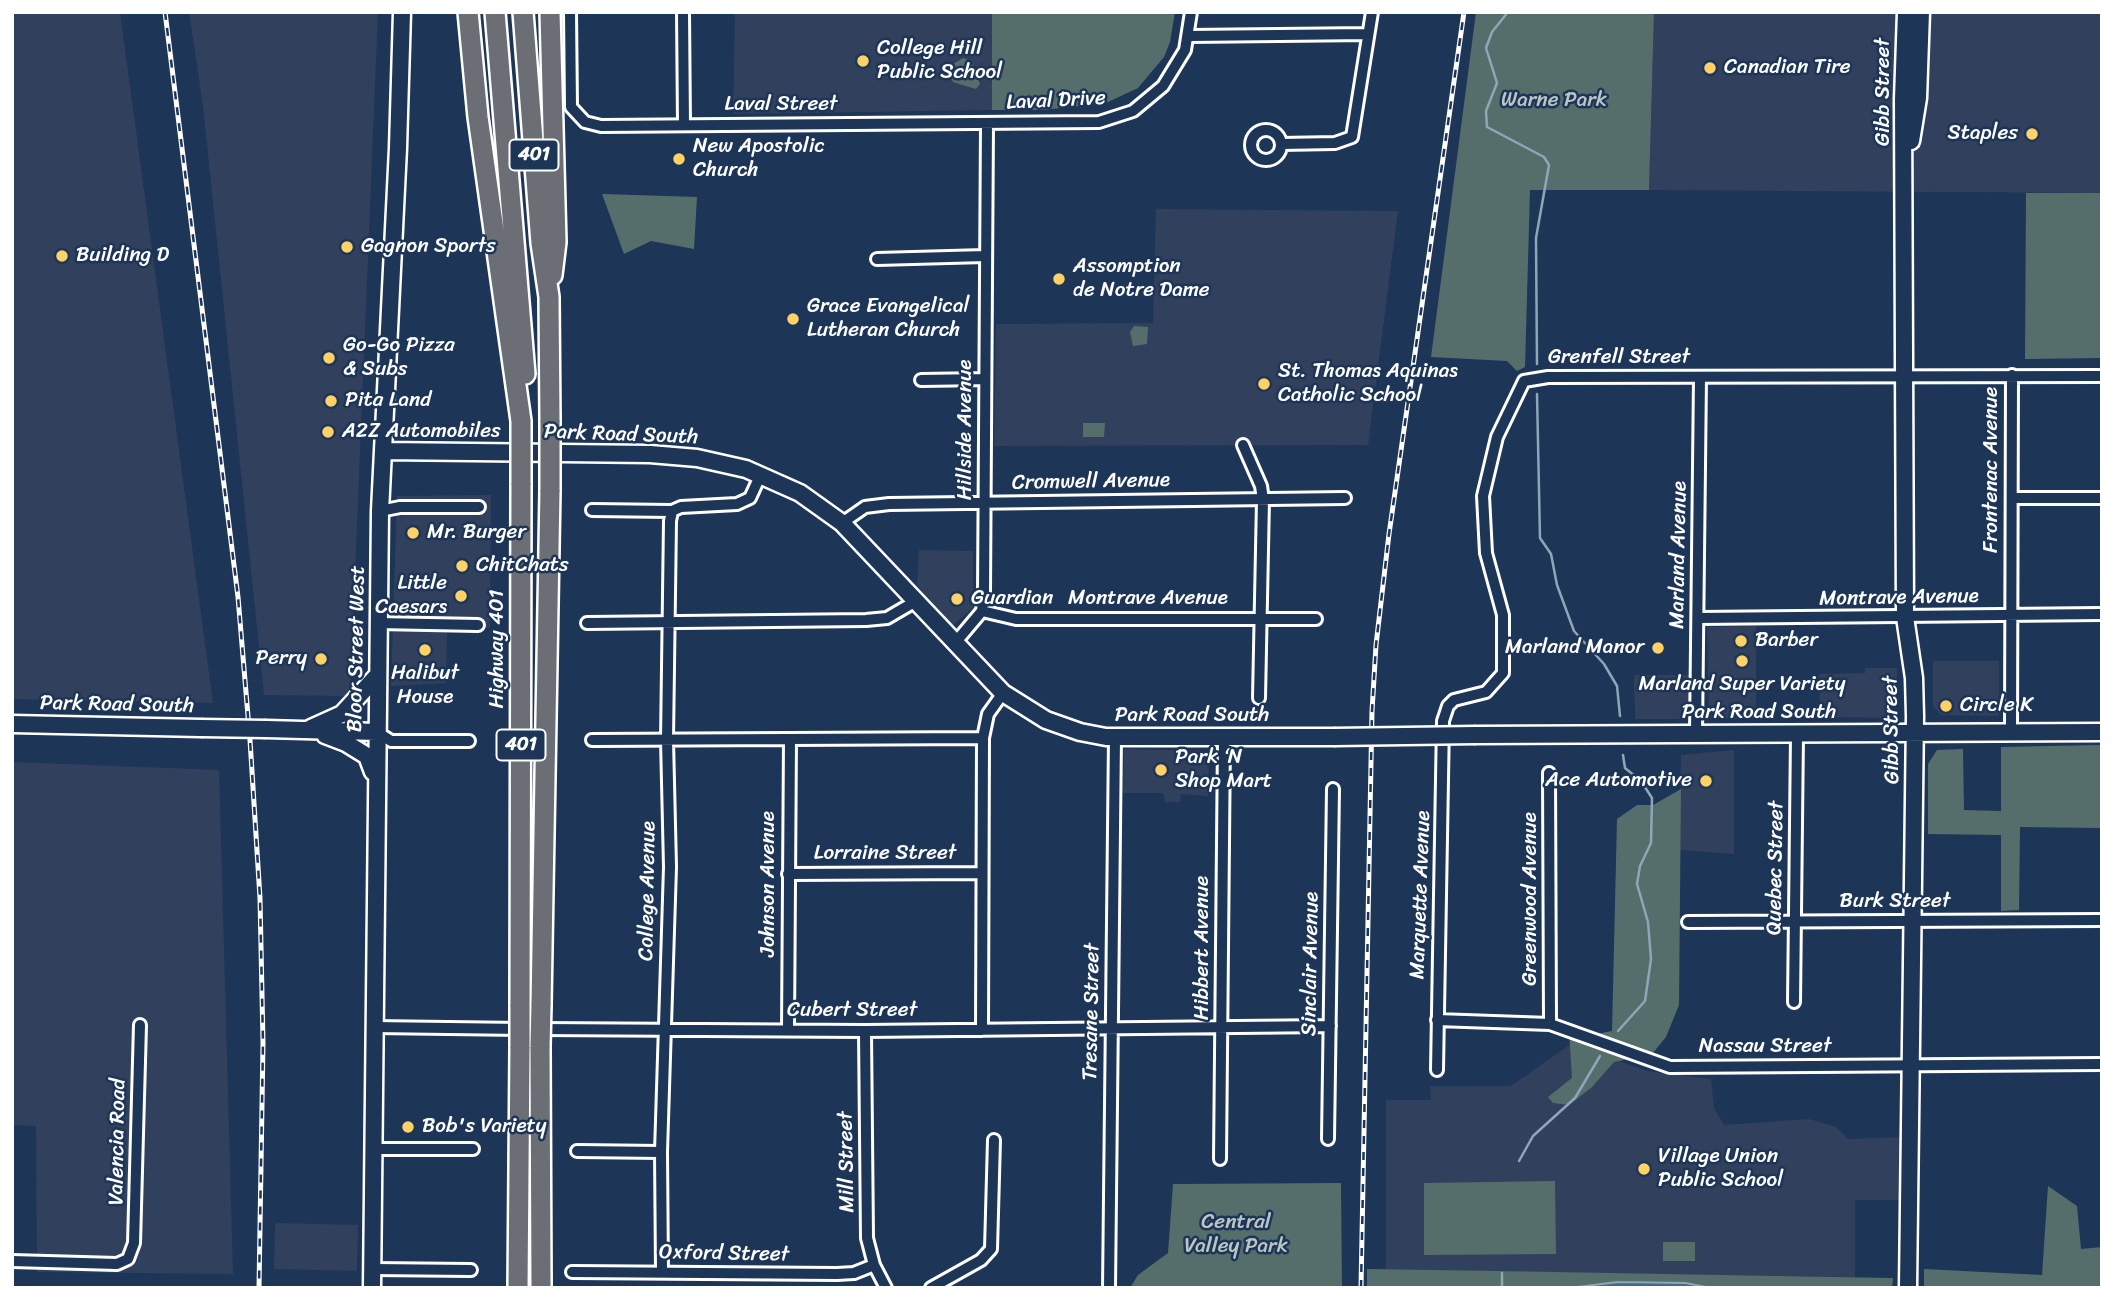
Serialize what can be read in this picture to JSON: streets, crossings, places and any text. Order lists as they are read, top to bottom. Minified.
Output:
{"streets":{"highway":["401","Highway 401"],"main road":["Gibb Street","Park Road South","Bloor Street West"],"street":["Laval Drive","Laval Street","Grenfell Street","Hillside Avenue","Frontenac Avenue","Cromwell Avenue","Marland Avenue","Montrave Avenue","Lorraine Street","Quebec Street","Johnson Avenue","College Avenue","Marquette Avenue","Greenwood Avenue","Burk Street","Hibbert Avenue","Sinclair Avenue","Cubert Street","Tresane Street","Nassau Street","Valencia Road","Mill Street","Oxford Street"]},"crossings":[["Gibb Street","Grenfell Street"],["Gibb Street","Park Road South"],["Gibb Street","Montrave Avenue"],["Gibb Street","Burk Street"],["Gibb Street","Nassau Street"],["Laval Drive","Laval Street"],["Laval Drive","Hillside Avenue"],["Laval Street","Hillside Avenue"],["Grenfell Street","Frontenac Avenue"],["Grenfell Street","Marland Avenue"],["Grenfell Street","Marquette Avenue"],["Hillside Avenue","Cromwell Avenue"],["Hillside Avenue","Montrave Avenue"],["Park Road South","Frontenac Avenue"],["Park Road South","Cromwell Avenue"],["Park Road South","Marland Avenue"],["Park Road South","Bloor Street West"],["Park Road South","Quebec Street"],["Park Road South","Hibbert Avenue"],["Park Road South","Tresane Street"],["Frontenac Avenue","Montrave Avenue"],["Marland Avenue","Montrave Avenue"],["Bloor Street West","Cubert Street"],["Lorraine Street","Johnson Avenue"],["Quebec Street","Burk Street"],["Johnson Avenue","Cubert Street"],["College Avenue","Cubert Street"],["College Avenue","Oxford Street"],["Marquette Avenue","Nassau Street"],["Greenwood Avenue","Nassau Street"],["Hibbert Avenue","Cubert Street"],["Sinclair Avenue","Cubert Street"],["Cubert Street","Tresane Street"],["Cubert Street","Mill Street"],["Mill Street","Oxford Street"]],"parks":["Warne Park","Central Valley Park"],"places":["College Hill Public School","Canadian Tire","Staples","New Apostolic Church","Gagnon Sports","Building D","Assomption de Notre Dame","Grace Evangelical Lutheran Church","Go-Go Pizza & Subs","St. Thomas Aquinas Catholic School","Pita Land","A2Z Automobiles","Mr. Burger","ChitChats","Little Caesars","Guardian","Barber","Marland Manor","Halibut House","Perry","Marland Super Variety","Circle K","Park ‘N Shop Mart","Ace Automotive","Bob's Variety","Village Union Public School"]}
